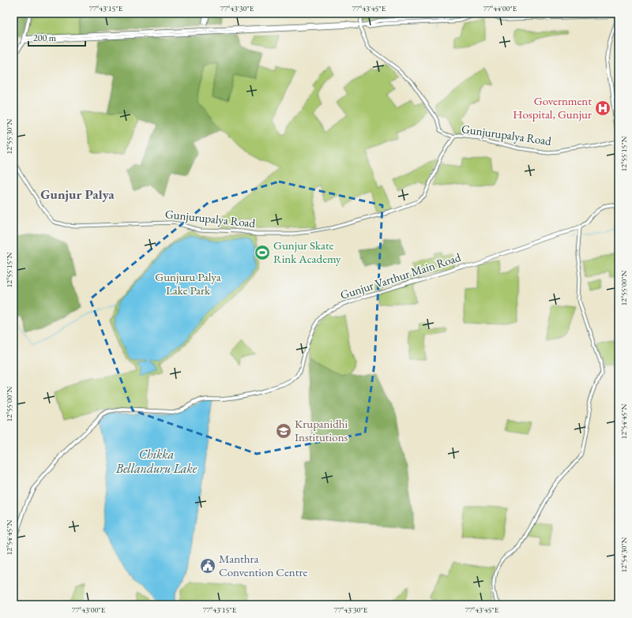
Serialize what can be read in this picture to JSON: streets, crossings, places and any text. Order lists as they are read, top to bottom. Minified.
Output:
{"streets":{"main road":["Gunjur Varthur Main Road"],"street":["Gunjurupalya Road"]},"districts":["Gunjur Palya"],"water":["Chikka Bellanduru Lake"],"parks":["Gunjuru Palya Lake Park"],"places":{"hospital":["Government Hospital, Gunjur"],"sports":["Gunjur Skate Rink Academy"],"school or university":["Krupanidhi Institutions"],"public building":["Manthra Convention Centre"]},"scale_bar":"200 m","coordinates":["77°43'15\"E","77°43'30\"E","77°43'45\"E","77°44'00\"E","12°55'30\"N","12°55'15\"N","12°55'00\"N","12°54'45\"N","12°54'30\"N","77°43'00\"E"]}
